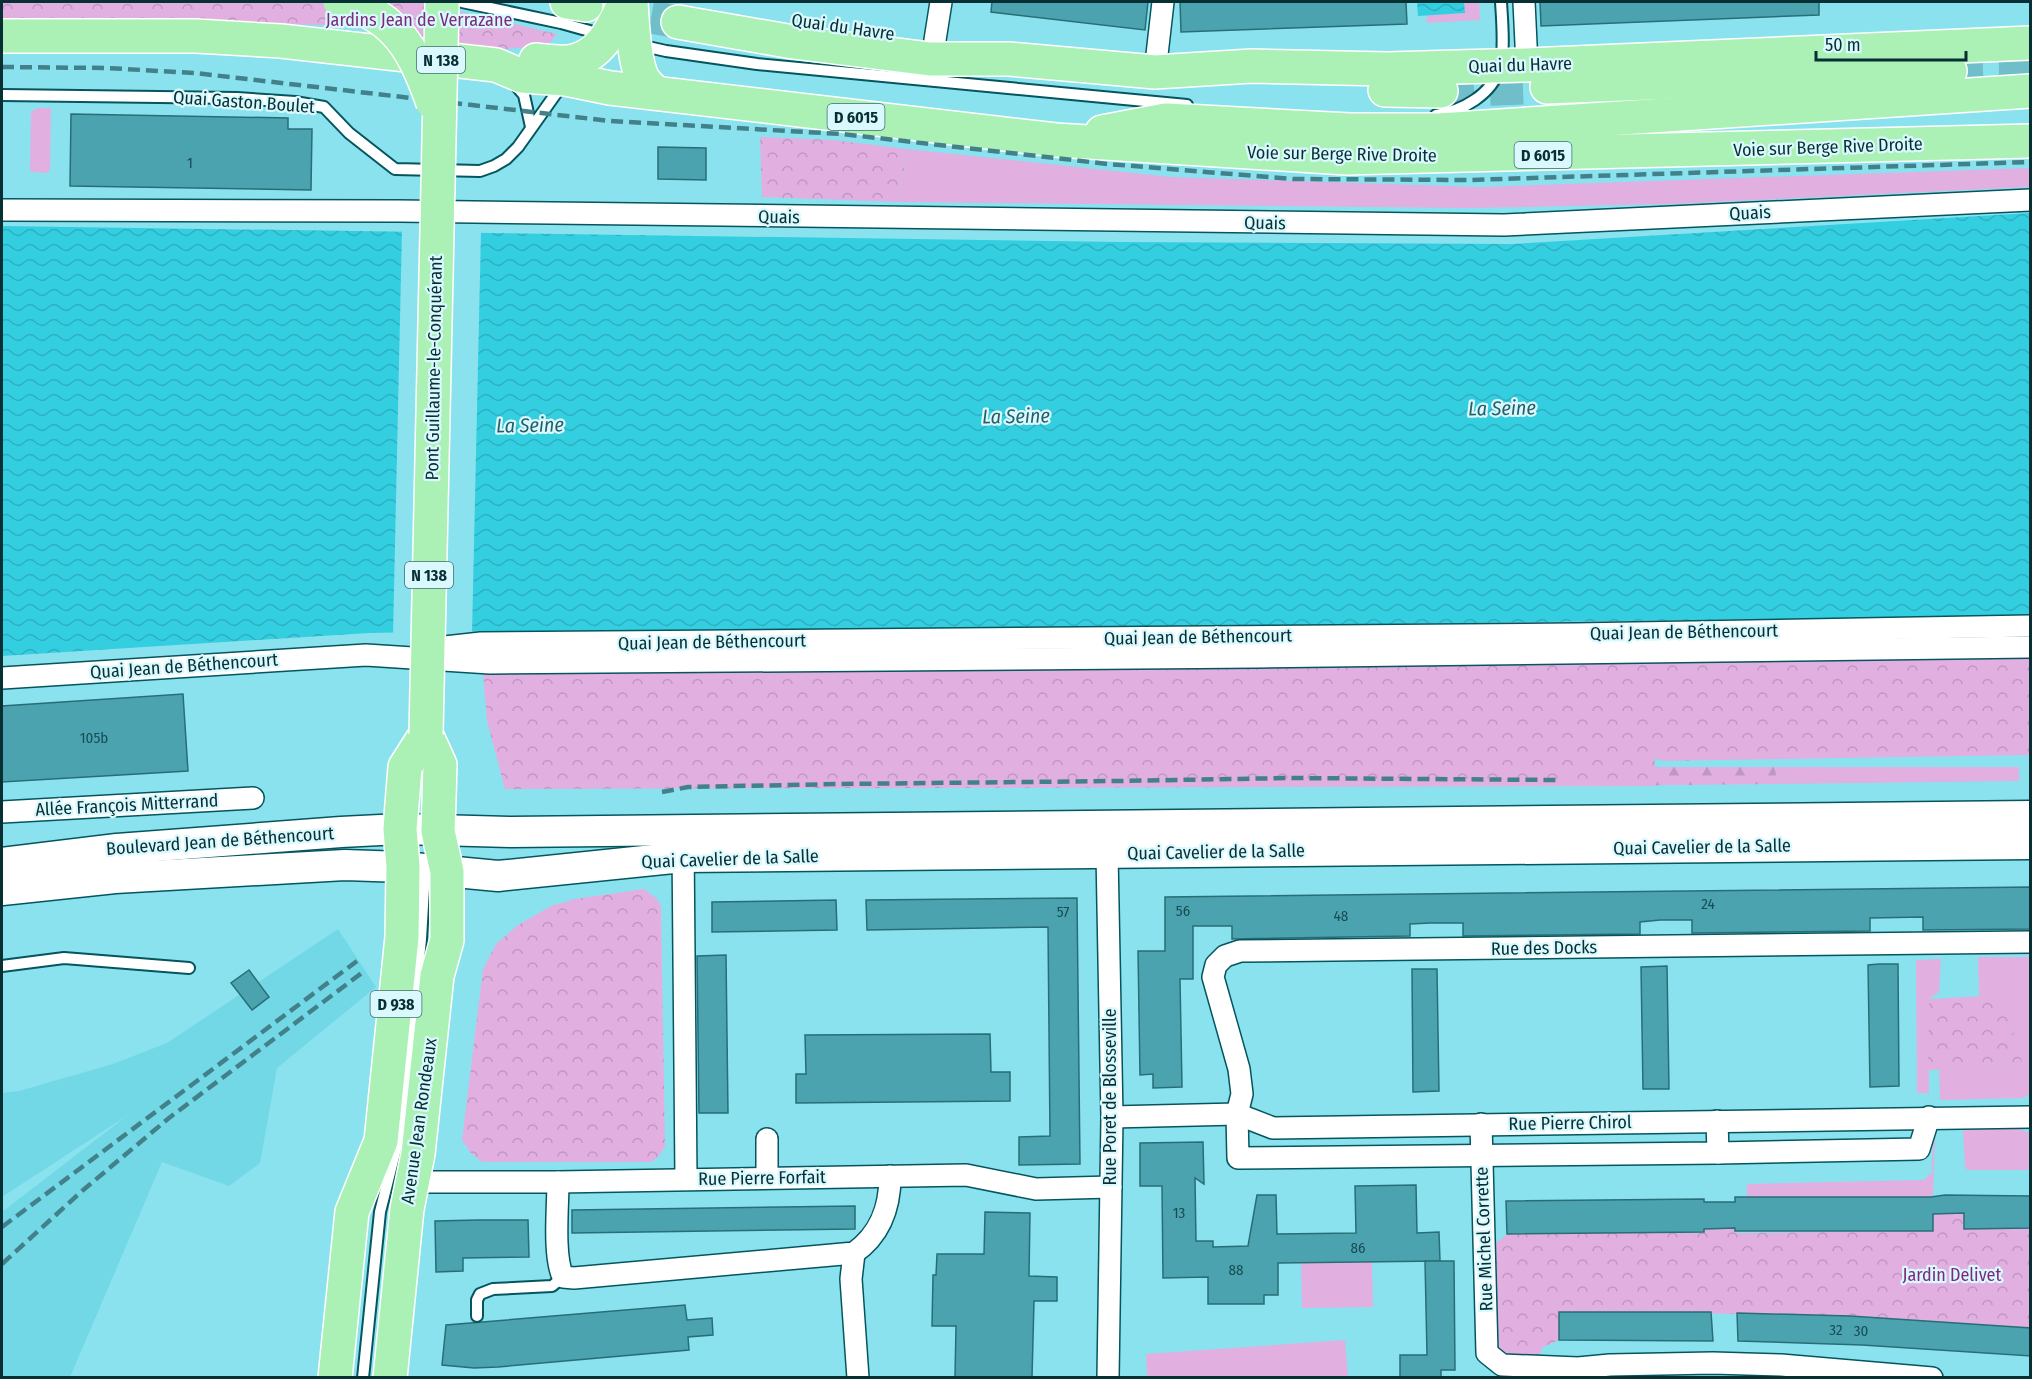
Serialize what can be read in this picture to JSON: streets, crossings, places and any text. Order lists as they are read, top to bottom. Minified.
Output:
{"streets":{"main road":["Quai du Havre","N 138","D 6015","Voie sur Berge Rive Droite","Pont Guillaume-le-Conquérant","Boulevard Jean de Béthencourt","Quai Cavelier de la Salle","D 938","Avenue Jean Rondeaux"],"street":["Quais","Quai Jean de Béthencourt","Allée François Mitterrand","Rue des Docks","Rue Poret de Blosseville","Rue Pierre Chirol","Rue Pierre Forfait","Rue Michel Corrette"],"lane":["Quai Gaston Boulet"]},"crossings":[["Quai du Havre","D 6015"],["D 6015","Voie sur Berge Rive Droite"],["Pont Guillaume-le-Conquérant","Boulevard Jean de Béthencourt"],["Pont Guillaume-le-Conquérant","Quai Cavelier de la Salle"],["Pont Guillaume-le-Conquérant","Avenue Jean Rondeaux"],["Boulevard Jean de Béthencourt","Quai Cavelier de la Salle"],["Boulevard Jean de Béthencourt","Avenue Jean Rondeaux"],["Quai Cavelier de la Salle","Rue Poret de Blosseville"],["Quai Cavelier de la Salle","Avenue Jean Rondeaux"],["Rue des Docks","Rue Pierre Chirol"],["Rue des Docks","Rue Michel Corrette"],["Rue Poret de Blosseville","Rue Pierre Chirol"],["Rue Poret de Blosseville","Rue Pierre Forfait"],["Avenue Jean Rondeaux","Rue Pierre Forfait"],["Rue Pierre Chirol","Rue Michel Corrette"]],"water":["La Seine"],"parks":["Jardins Jean de Verrazane","Jardin Delivet"],"house_numbers":["1","105b","24","56","57","48","13","86","88","32","30"],"scale_bar":"50 m"}
